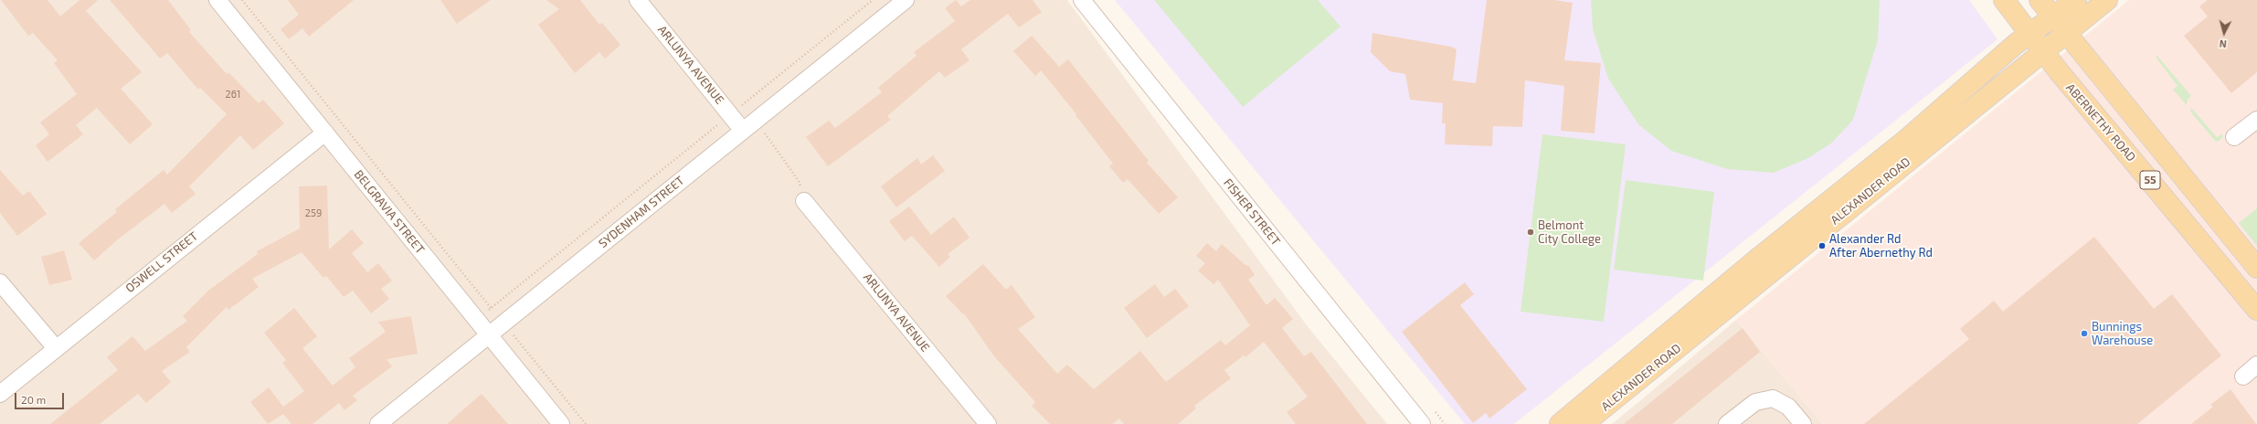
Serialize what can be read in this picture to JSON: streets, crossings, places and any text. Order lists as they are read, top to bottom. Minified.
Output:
{"streets":{"main road":["ABERNETHY ROAD","55","ALEXANDER ROAD"],"street":["ARLUNYA AVENUE","BELGRAVIA STREET","SYDENHAM STREET","FISHER STREET","OSWELL STREET"]},"crossings":[["ARLUNYA AVENUE","SYDENHAM STREET"],["ABERNETHY ROAD","ALEXANDER ROAD"],["55","ALEXANDER ROAD"],["BELGRAVIA STREET","SYDENHAM STREET"],["BELGRAVIA STREET","OSWELL STREET"]],"places":["Belmont City College","Alexander Rd After Abernethy Rd","Bunnings Warehouse"],"house_numbers":["261","259"],"scale_bar":"20 m","north":"bottom"}
